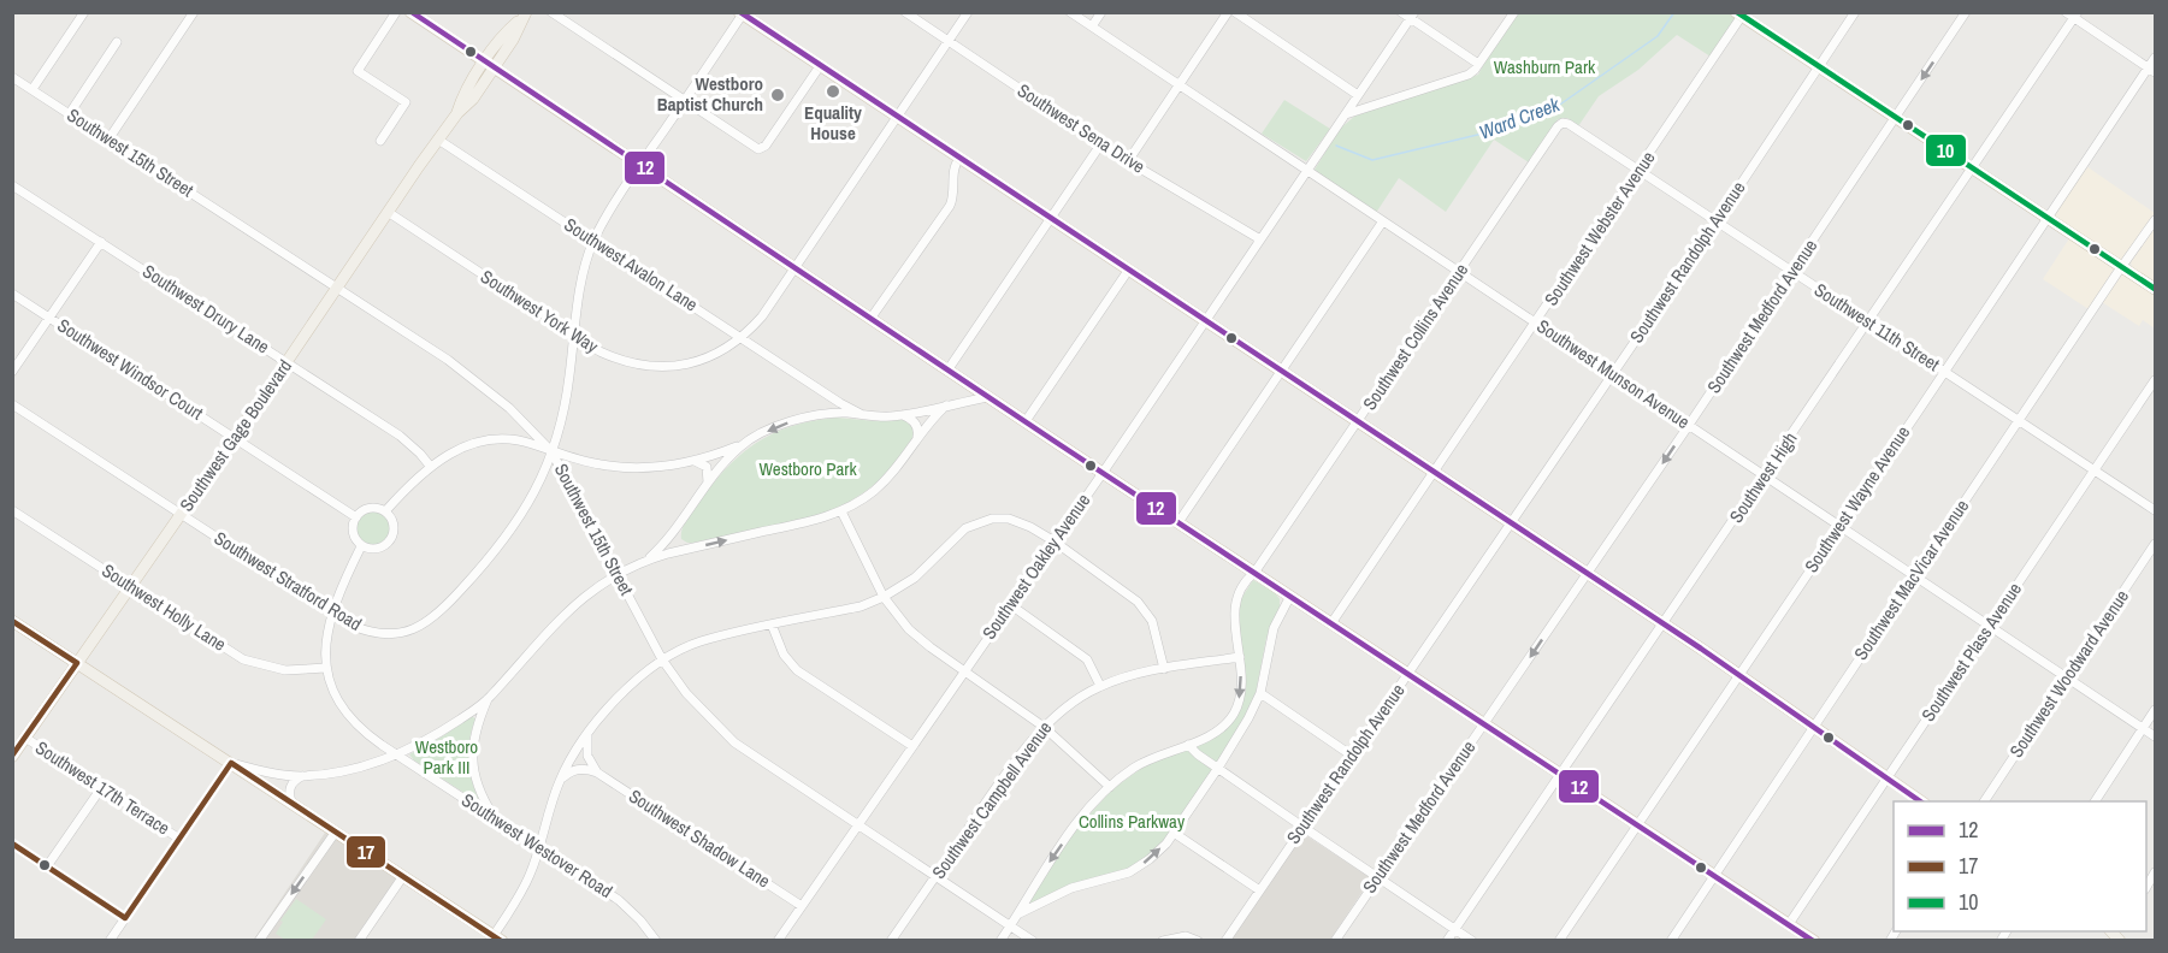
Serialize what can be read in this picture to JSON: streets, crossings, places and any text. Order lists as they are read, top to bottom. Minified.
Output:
{"streets":{"main road":["Southwest Gage Boulevard"],"street":["Southwest Sena Drive","Southwest 15th Street","Southwest Webster Avenue","Southwest Randolph Avenue","Southwest Avalon Lane","Southwest Drury Lane","Southwest York Way","Southwest Medford Avenue","Southwest 11th Street","Southwest Collins Avenue","Southwest Windsor Court","Southwest Munson Avenue","Southwest High","Southwest Wayne Avenue","Southwest Oakley Avenue","Southwest MacVicar Avenue","Southwest Stratford Road","Southwest Holly Lane","Southwest Plass Avenue","Southwest Woodward Avenue","Southwest 17th Terrace","Southwest Campbell Avenue","Southwest Shadow Lane","Southwest Westover Road"]},"crossings":[["Southwest Sena Drive","Southwest York Way"],["Southwest Sena Drive","Southwest Oakley Avenue"],["Southwest 15th Street","Southwest Collins Avenue"],["Southwest 15th Street","Southwest Gage Boulevard"],["Southwest 15th Street","Southwest Oakley Avenue"],["Southwest 15th Street","Southwest Stratford Road"],["Southwest 15th Street","Southwest Campbell Avenue"],["Southwest Webster Avenue","Southwest 11th Street"],["Southwest Webster Avenue","Southwest Munson Avenue"],["Southwest Randolph Avenue","Southwest 11th Street"],["Southwest Randolph Avenue","Southwest Munson Avenue"],["Southwest Avalon Lane","Southwest York Way"],["Southwest Avalon Lane","Southwest Gage Boulevard"],["Southwest Avalon Lane","Southwest Stratford Road"],["Southwest Drury Lane","Southwest Gage Boulevard"],["Southwest York Way","Southwest Gage Boulevard"],["Southwest York Way","Southwest Stratford Road"],["Southwest Medford Avenue","Southwest 11th Street"],["Southwest Medford Avenue","Southwest Munson Avenue"],["Southwest 11th Street","Southwest Collins Avenue"],["Southwest 11th Street","Southwest High"],["Southwest 11th Street","Southwest Wayne Avenue"],["Southwest 11th Street","Southwest MacVicar Avenue"],["Southwest 11th Street","Southwest Plass Avenue"],["Southwest Collins Avenue","Southwest Munson Avenue"],["Southwest Collins Avenue","Southwest Campbell Avenue"],["Southwest Windsor Court","Southwest Gage Boulevard"],["Southwest Windsor Court","Southwest Westover Road"],["Southwest Munson Avenue","Southwest High"],["Southwest Munson Avenue","Southwest Wayne Avenue"],["Southwest Munson Avenue","Southwest Oakley Avenue"],["Southwest Munson Avenue","Southwest MacVicar Avenue"],["Southwest Munson Avenue","Southwest Plass Avenue"],["Southwest Munson Avenue","Southwest Woodward Avenue"],["Southwest Gage Boulevard","Southwest Stratford Road"],["Southwest Gage Boulevard","Southwest Holly Lane"],["Southwest Gage Boulevard","Southwest 17th Terrace"],["Southwest Oakley Avenue","Southwest Shadow Lane"],["Southwest Stratford Road","Southwest Westover Road"],["Southwest Holly Lane","Southwest Westover Road"]],"one_way":["Southwest Medford Avenue"],"water":["Ward Creek"],"parks":["Washburn Park","Westboro Park","Westboro Park III","Collins Parkway"],"places":["Equality House","Westboro Baptist Church"],"lines":["transit line 12","transit line 10","transit line 17"],"legend":["12","17","10"]}
